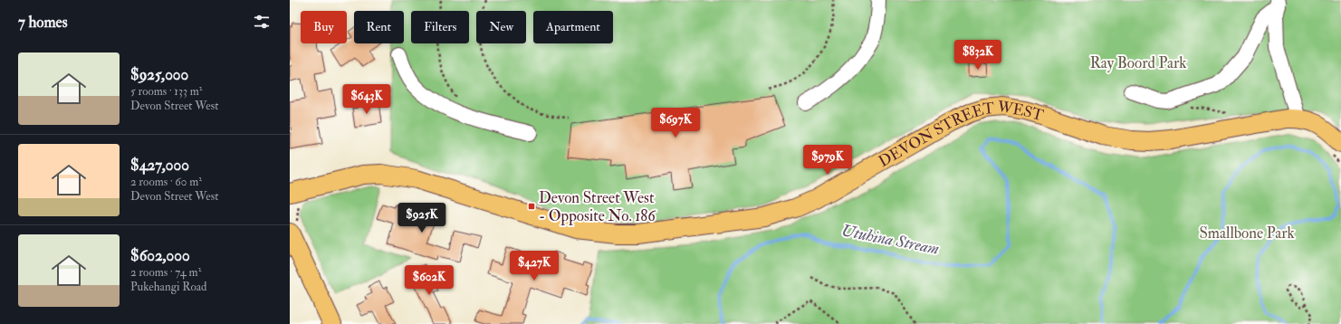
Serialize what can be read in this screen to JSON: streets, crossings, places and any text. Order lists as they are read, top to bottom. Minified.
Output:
{"streets":{"main road":["DEVON STREET WEST"]},"water":["Utuhina Stream"],"parks":["Ray Boord Park","Smallbone Park"],"places":{"transit":["Devon Street West - Opposite No. 186"]},"page":{"heading":"7 homes","chip":["Buy","Rent","Filters","New","Apartment"],"price":["$832K","$643K","$697K","$979K","$925K","$427K","$602K"],"list":[{"name":"$925,000","note":"5 rooms · 133 m² · Devon Street West"},{"name":"$427,000","note":"2 rooms · 60 m² · Devon Street West"},{"name":"$602,000","note":"2 rooms · 74 m² · Pukehangi Road"}]}}
